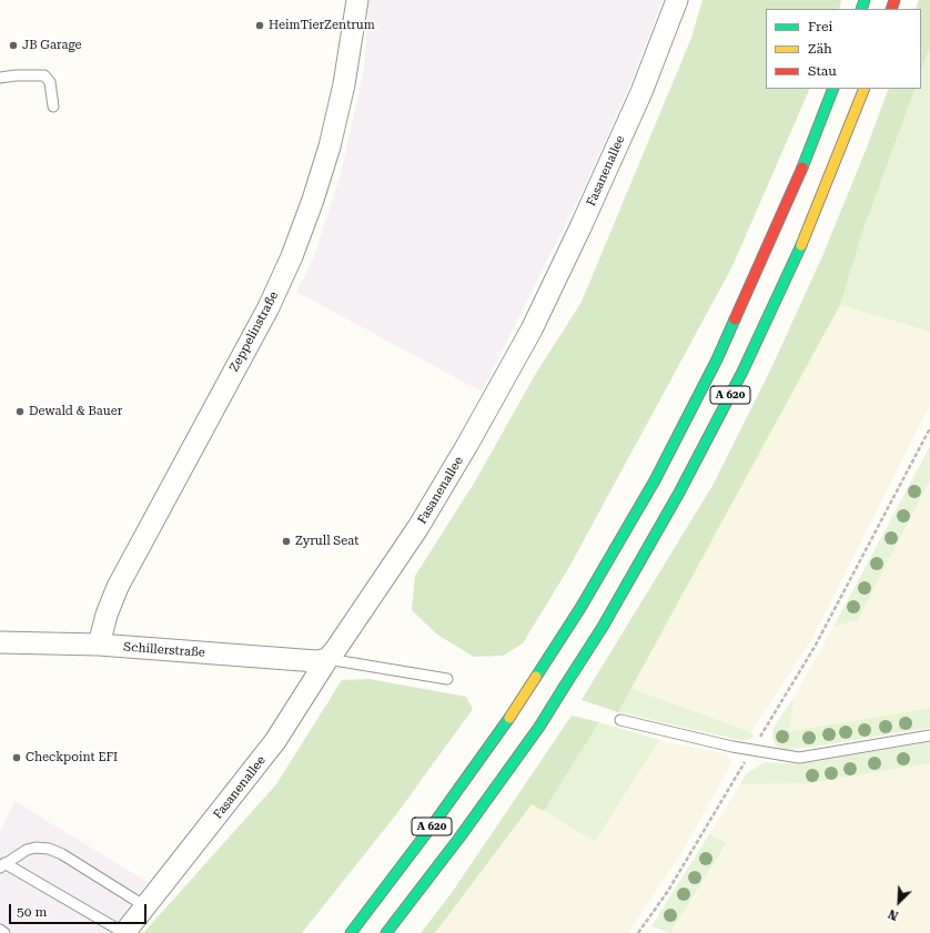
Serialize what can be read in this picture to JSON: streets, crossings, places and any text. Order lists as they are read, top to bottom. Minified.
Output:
{"streets":{"highway":["A 620"],"street":["Fasanenallee","Zeppelinstraße","Schillerstraße"]},"crossings":[["Fasanenallee","Schillerstraße"],["Zeppelinstraße","Schillerstraße"]],"places":["HeimTierZentrum","JB Garage","Dewald & Bauer","Zyrull Seat","Checkpoint EFI"],"legend":["Frei","Zäh","Stau"],"scale_bar":"50 m","north":"bottom left"}
